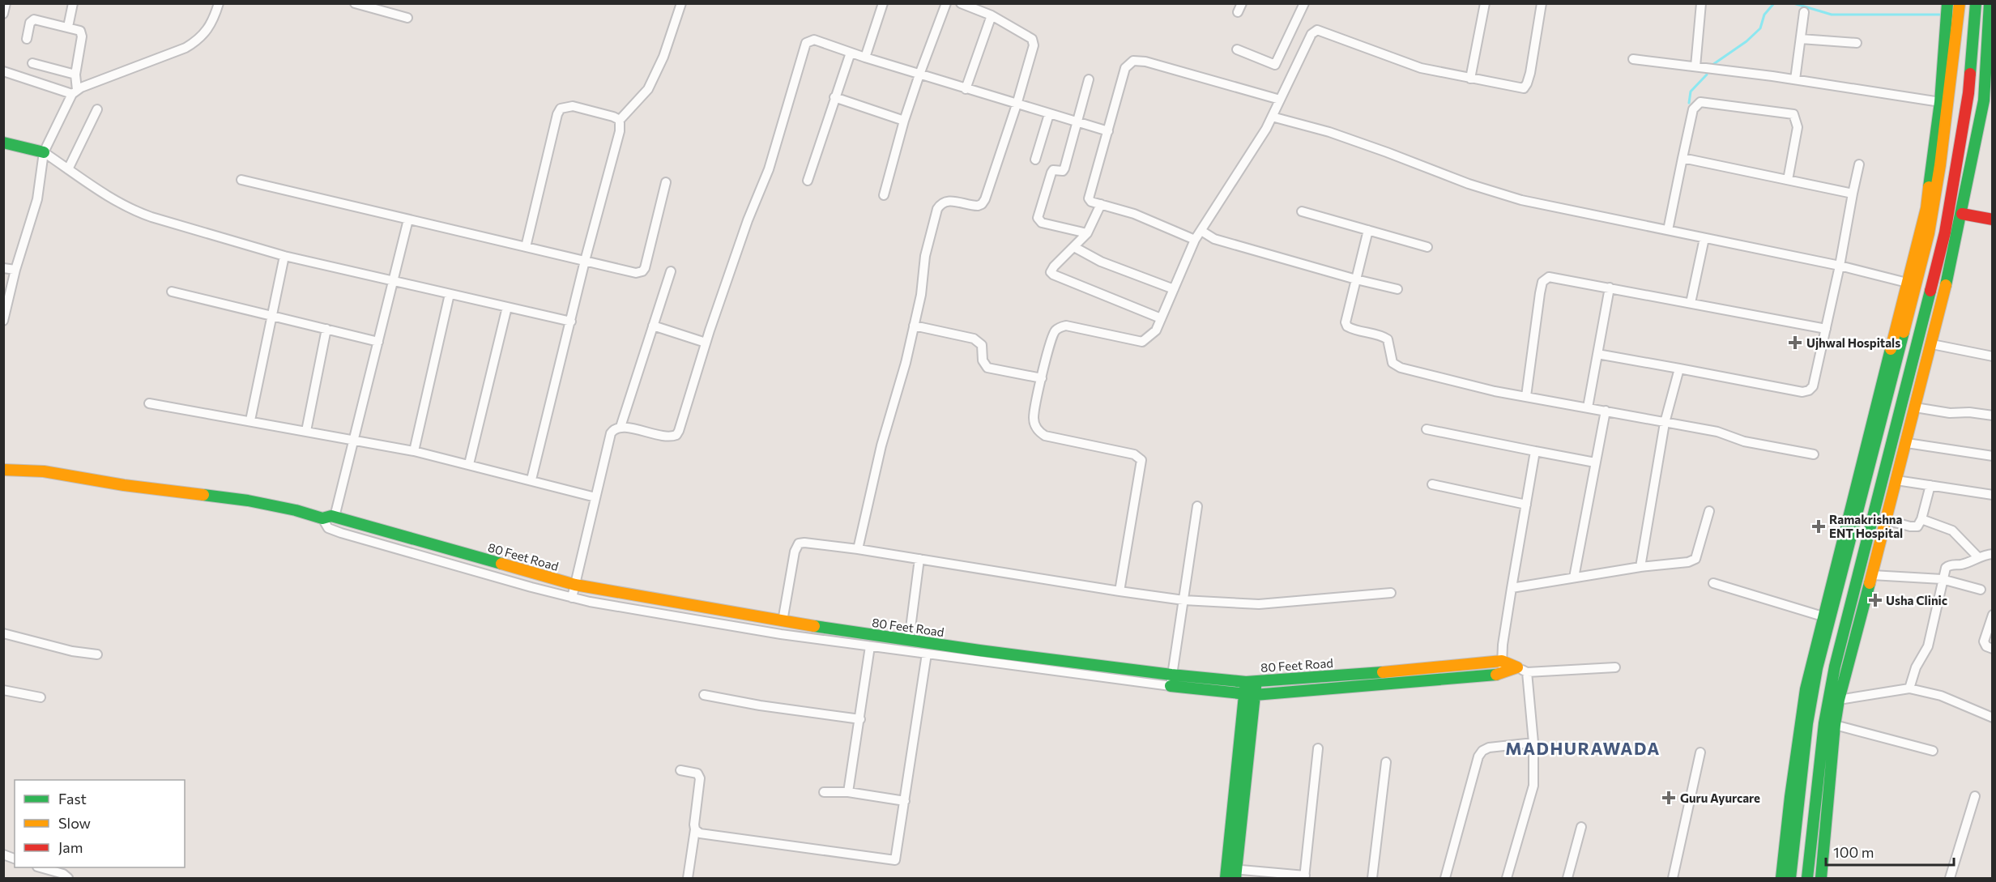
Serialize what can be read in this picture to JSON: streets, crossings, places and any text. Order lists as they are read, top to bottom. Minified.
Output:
{"streets":{"street":["80 Feet Road"]},"districts":["MADHURAWADA"],"places":{"health":["Ujhwal Hospitals","Ramakrishna ENT Hospital","Usha Clinic","Guru Ayurcare"]},"legend":["Fast","Slow","Jam"],"scale_bar":"100 m"}
